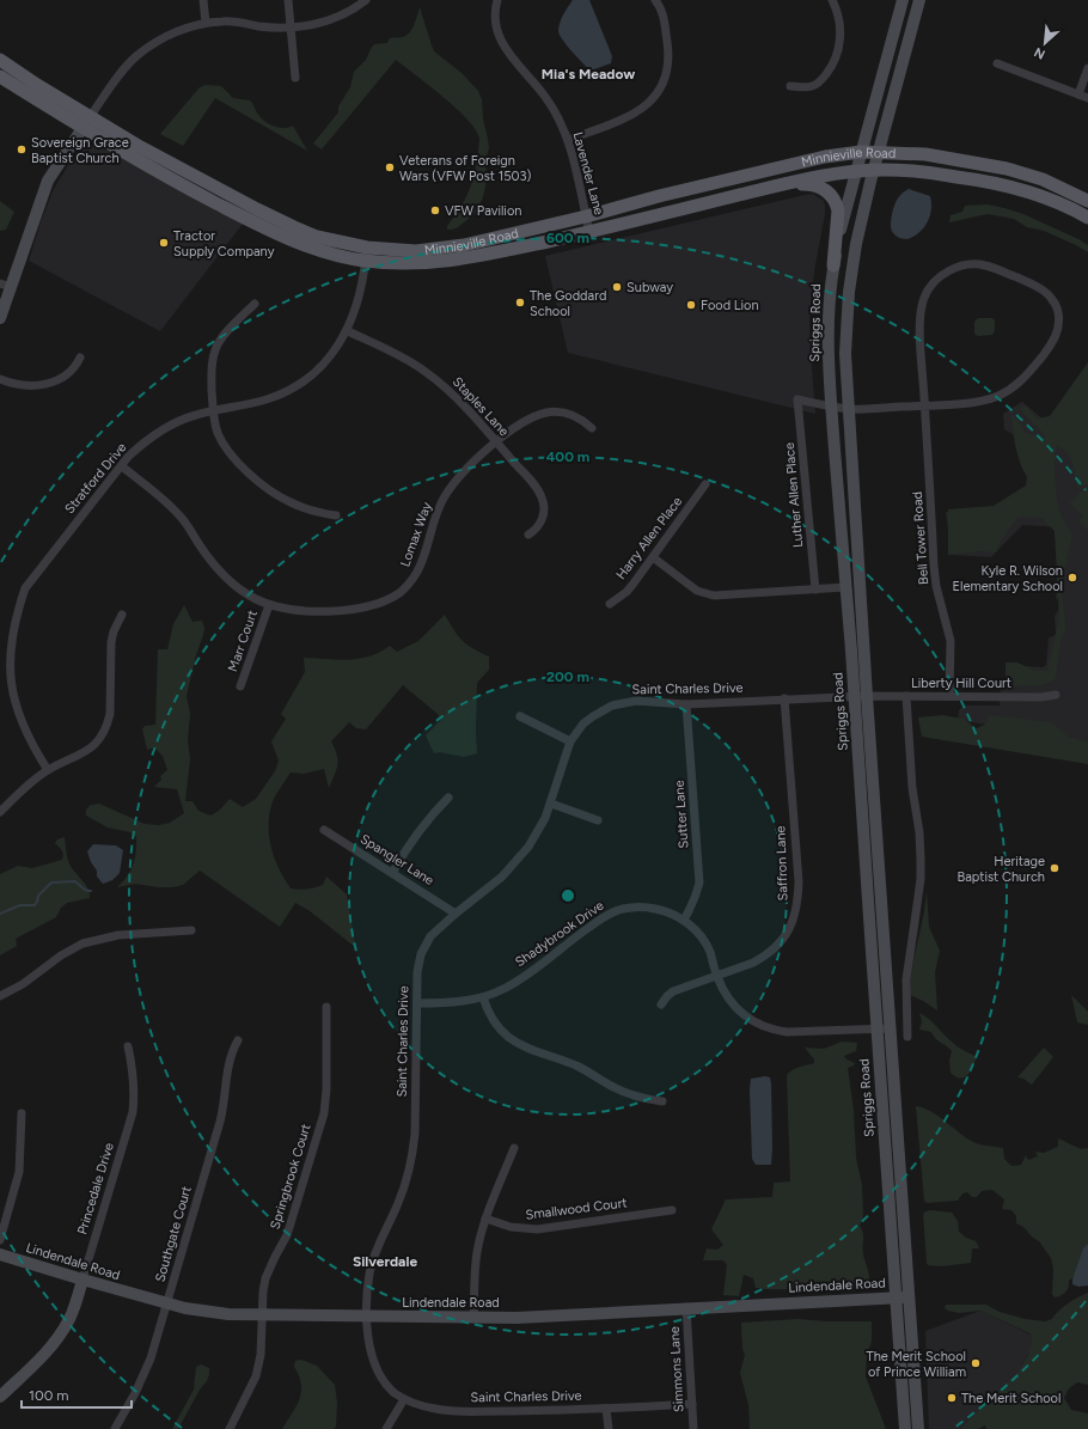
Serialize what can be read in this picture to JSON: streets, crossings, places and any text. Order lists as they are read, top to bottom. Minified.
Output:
{"streets":{"main road":["Minnieville Road","Spriggs Road","Princedale Drive","Lindendale Road"],"street":["Lavender Lane","Staples Lane","Stratford Drive","Luther Allen Place","Lomax Way","Harry Allen Place","Bell Tower Road","Marr Court","Liberty Hill Court","Saint Charles Drive","Sutter Lane","Spangler Lane","Saffron Lane","Shadybrook Drive","Springbrook Court","Smallwood Court","Southgate Court","Simmons Lane"]},"crossings":[["Minnieville Road","Lavender Lane"],["Minnieville Road","Spriggs Road"],["Minnieville Road","Stratford Drive"],["Spriggs Road","Luther Allen Place"],["Spriggs Road","Liberty Hill Court"],["Spriggs Road","Saint Charles Drive"],["Spriggs Road","Shadybrook Drive"],["Spriggs Road","Lindendale Road"],["Staples Lane","Stratford Drive"],["Staples Lane","Lomax Way"],["Stratford Drive","Lomax Way"],["Lomax Way","Marr Court"],["Bell Tower Road","Liberty Hill Court"],["Liberty Hill Court","Saint Charles Drive"],["Saint Charles Drive","Sutter Lane"],["Saint Charles Drive","Spangler Lane"],["Saint Charles Drive","Saffron Lane"],["Saint Charles Drive","Shadybrook Drive"],["Saint Charles Drive","Lindendale Road"],["Saint Charles Drive","Simmons Lane"],["Sutter Lane","Shadybrook Drive"],["Saffron Lane","Shadybrook Drive"],["Springbrook Court","Lindendale Road"],["Princedale Drive","Lindendale Road"],["Southgate Court","Lindendale Road"],["Lindendale Road","Simmons Lane"]],"districts":["Mia's Meadow","Silverdale"],"places":["Sovereign Grace Baptist Church","Veterans of Foreign Wars (VFW Post 1503)","VFW Pavilion","Tractor Supply Company","Subway","The Goddard School","Food Lion","Kyle R. Wilson Elementary School","Heritage Baptist Church","The Merit School of Prince William","The Merit School"],"scale_bar":"100 m","north":"bottom left","rings":["600 m","400 m","200 m"]}
